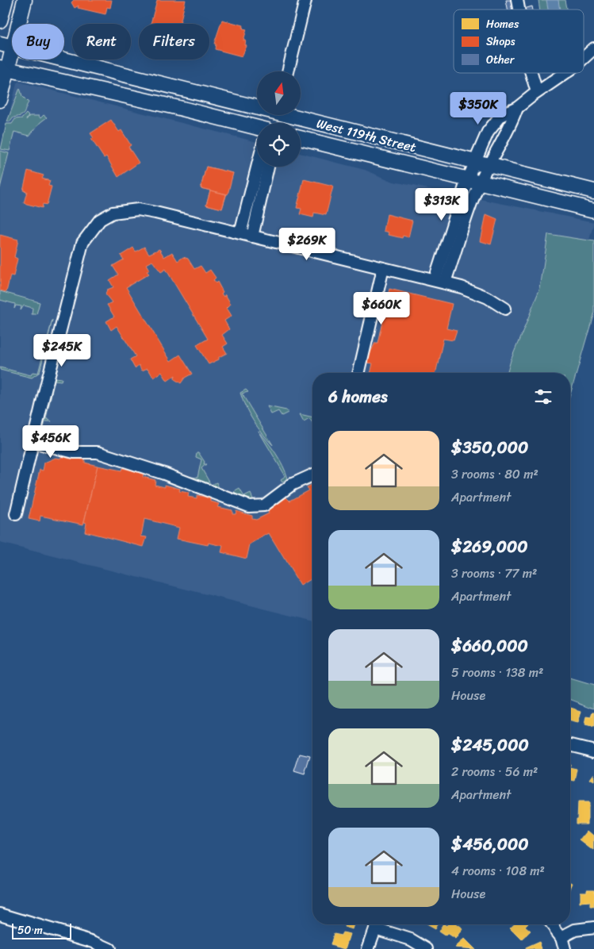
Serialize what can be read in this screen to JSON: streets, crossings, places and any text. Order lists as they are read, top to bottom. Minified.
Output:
{"streets":{"main road":["West 119th Street"]},"legend":["Homes","Shops","Other"],"scale_bar":"50 m","north":"top","page":{"chip":["Buy","Rent","Filters"],"price":["$350K","$313K","$269K","$660K","$245K","$456K"],"heading":"6 homes","list":[{"name":"$350,000","note":"3 rooms · 80 m² · Apartment"},{"name":"$269,000","note":"3 rooms · 77 m² · Apartment"},{"name":"$660,000","note":"5 rooms · 138 m² · House"},{"name":"$245,000","note":"2 rooms · 56 m² · Apartment"},{"name":"$456,000","note":"4 rooms · 108 m² · House"}],"scale":"50 m"}}
